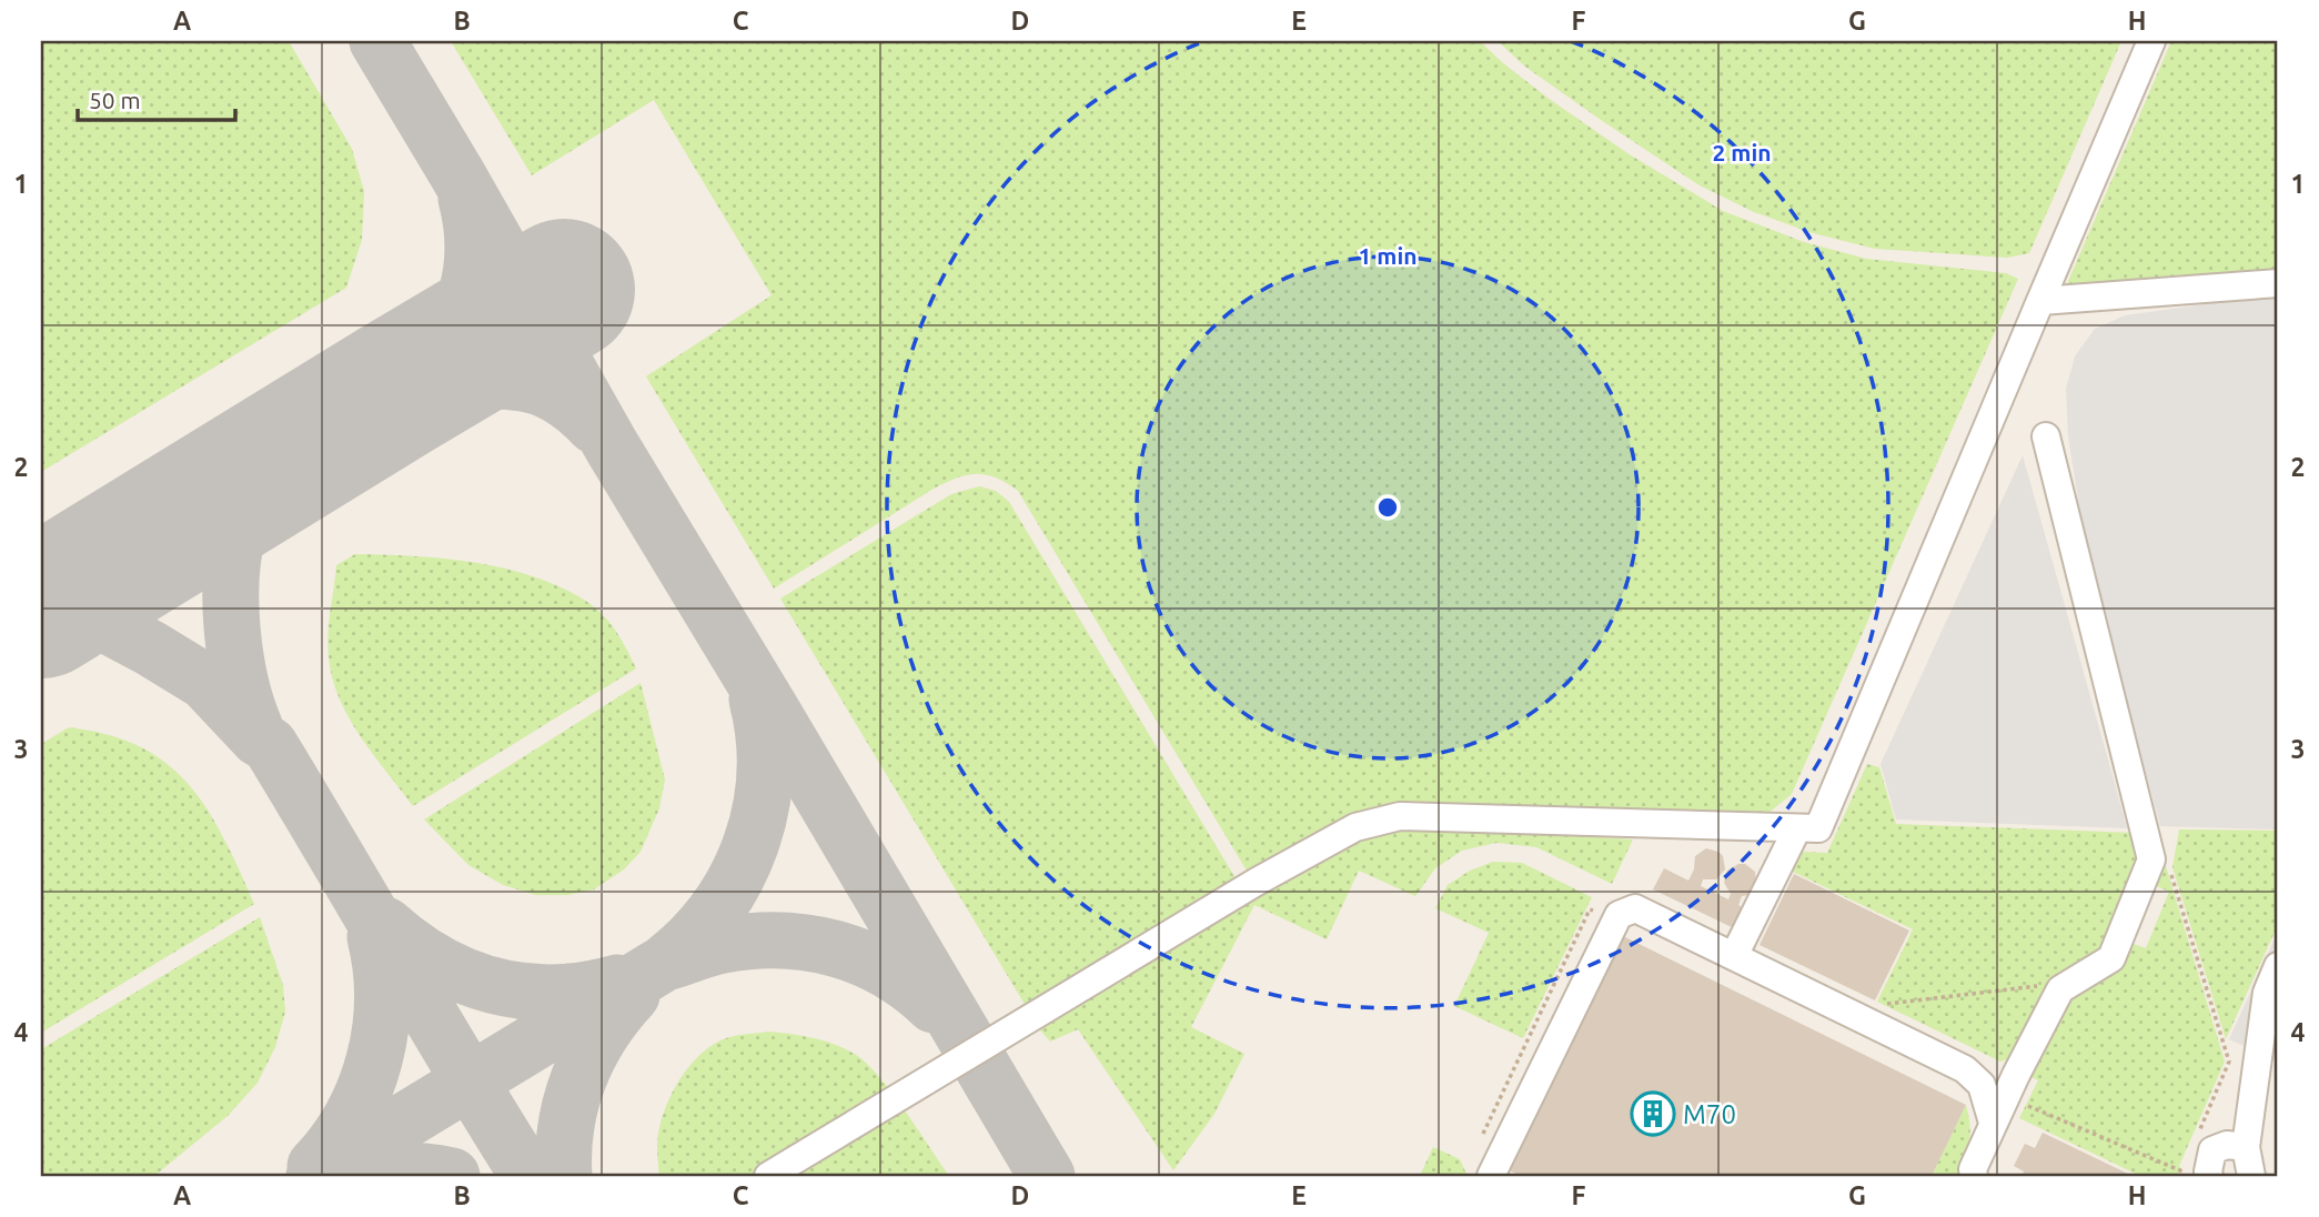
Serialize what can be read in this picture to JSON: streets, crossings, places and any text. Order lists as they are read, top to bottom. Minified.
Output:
{"places":{"building":["M70"]},"scale_bar":"50 m","grid":{"columns":["A","B","C","D","E","F","G","H"],"rows":["1","2","3","4"]},"rings":["2 min","1 min"]}
